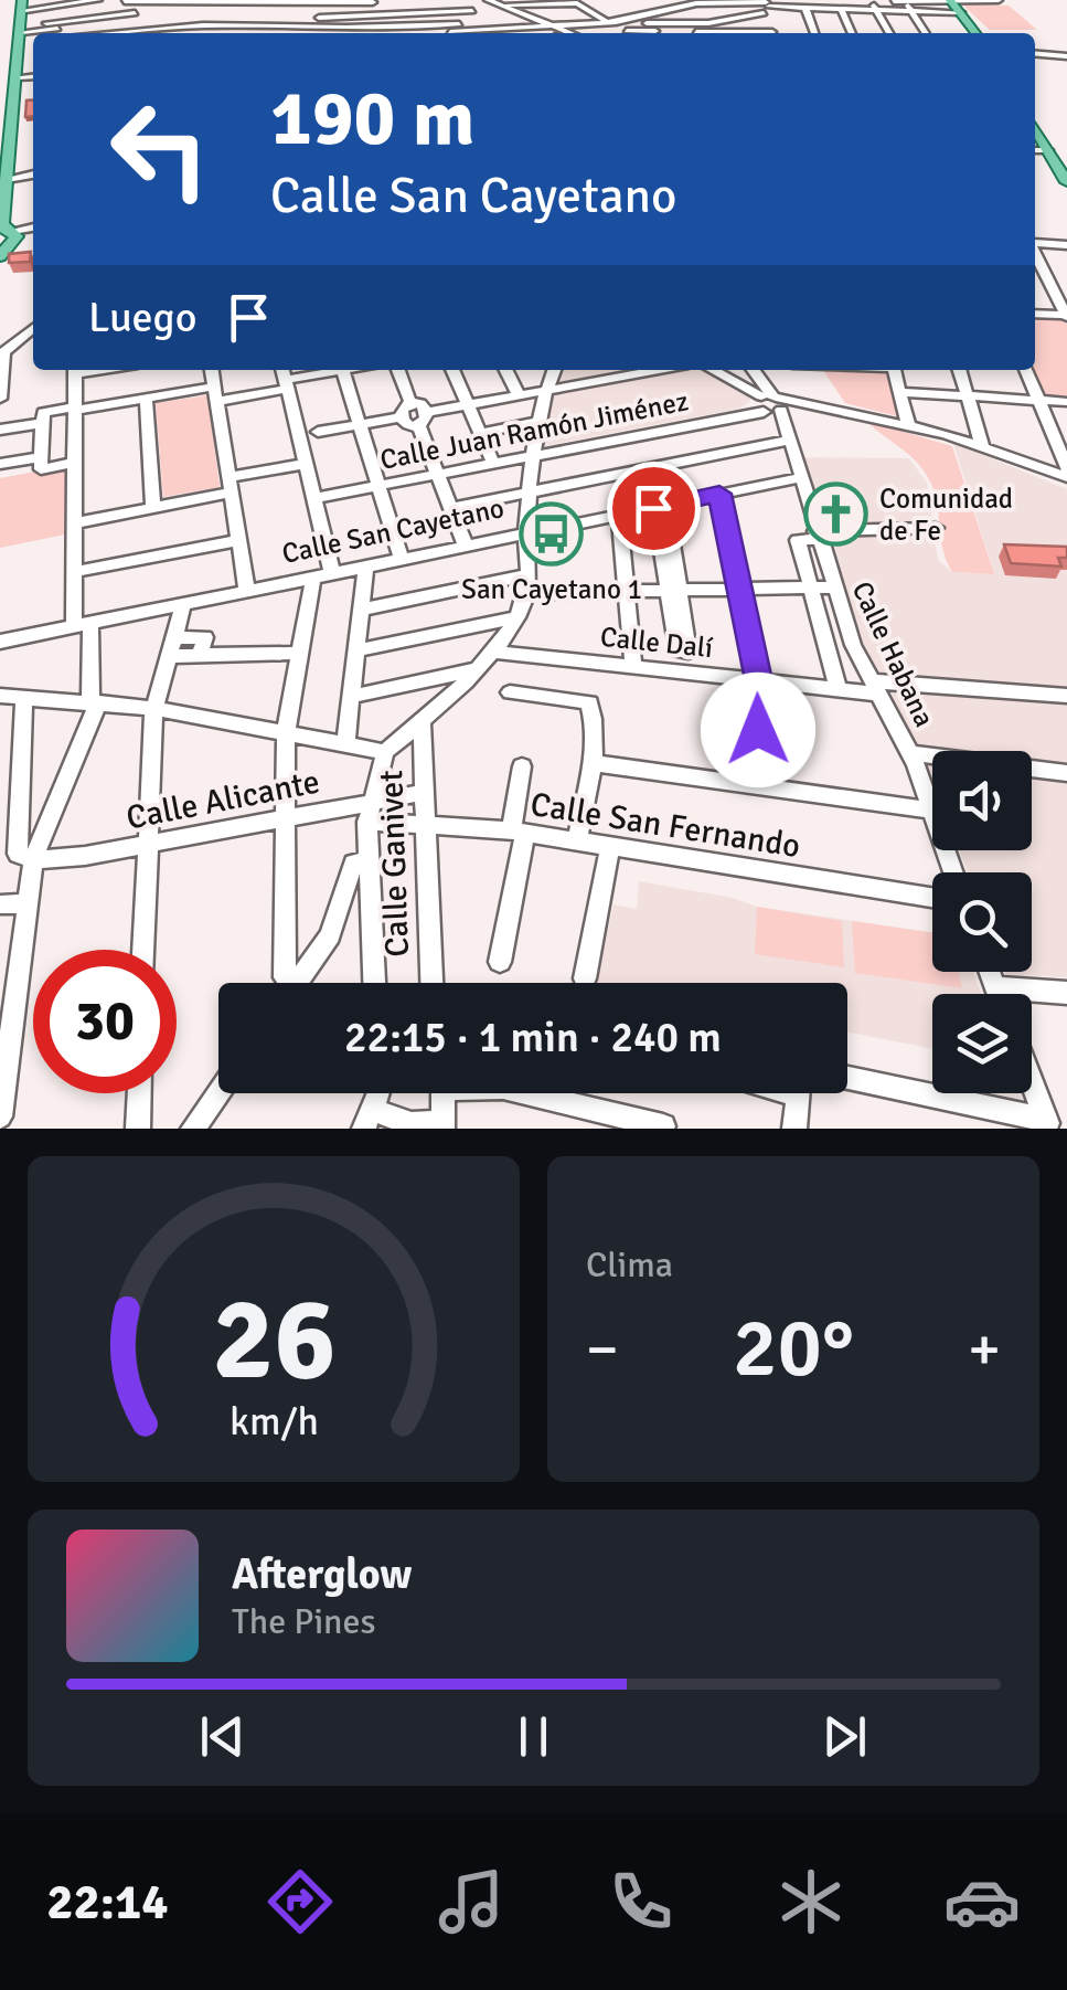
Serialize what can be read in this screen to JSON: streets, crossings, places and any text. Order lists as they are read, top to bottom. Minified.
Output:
{"streets":{"street":["Calle Juan Ramón Jiménez","Calle San Cayetano","Calle Dalí","Calle Habana","Calle Alicante","Calle San Fernando","Calle Ganivet"]},"crossings":[["Calle Juan Ramón Jiménez","Calle Habana"],["Calle San Cayetano","Calle Habana"],["Calle Dalí","Calle Habana"],["Calle Alicante","Calle San Fernando"],["Calle Alicante","Calle Ganivet"],["Calle San Fernando","Calle Ganivet"]],"places":{"church":["Comunidad de Fe"],"bus stop":["San Cayetano 1"]},"page":{"turn":["190 m","Calle San Cayetano"],"then":"Luego","limit":"30","trip":"22:15 · 1 min · 240 m","tile":"Clima","heat":["−","20°","+"],"song":["Afterglow","The Pines"],"tabs":"22:14","gauge":["26","km/h"]}}
